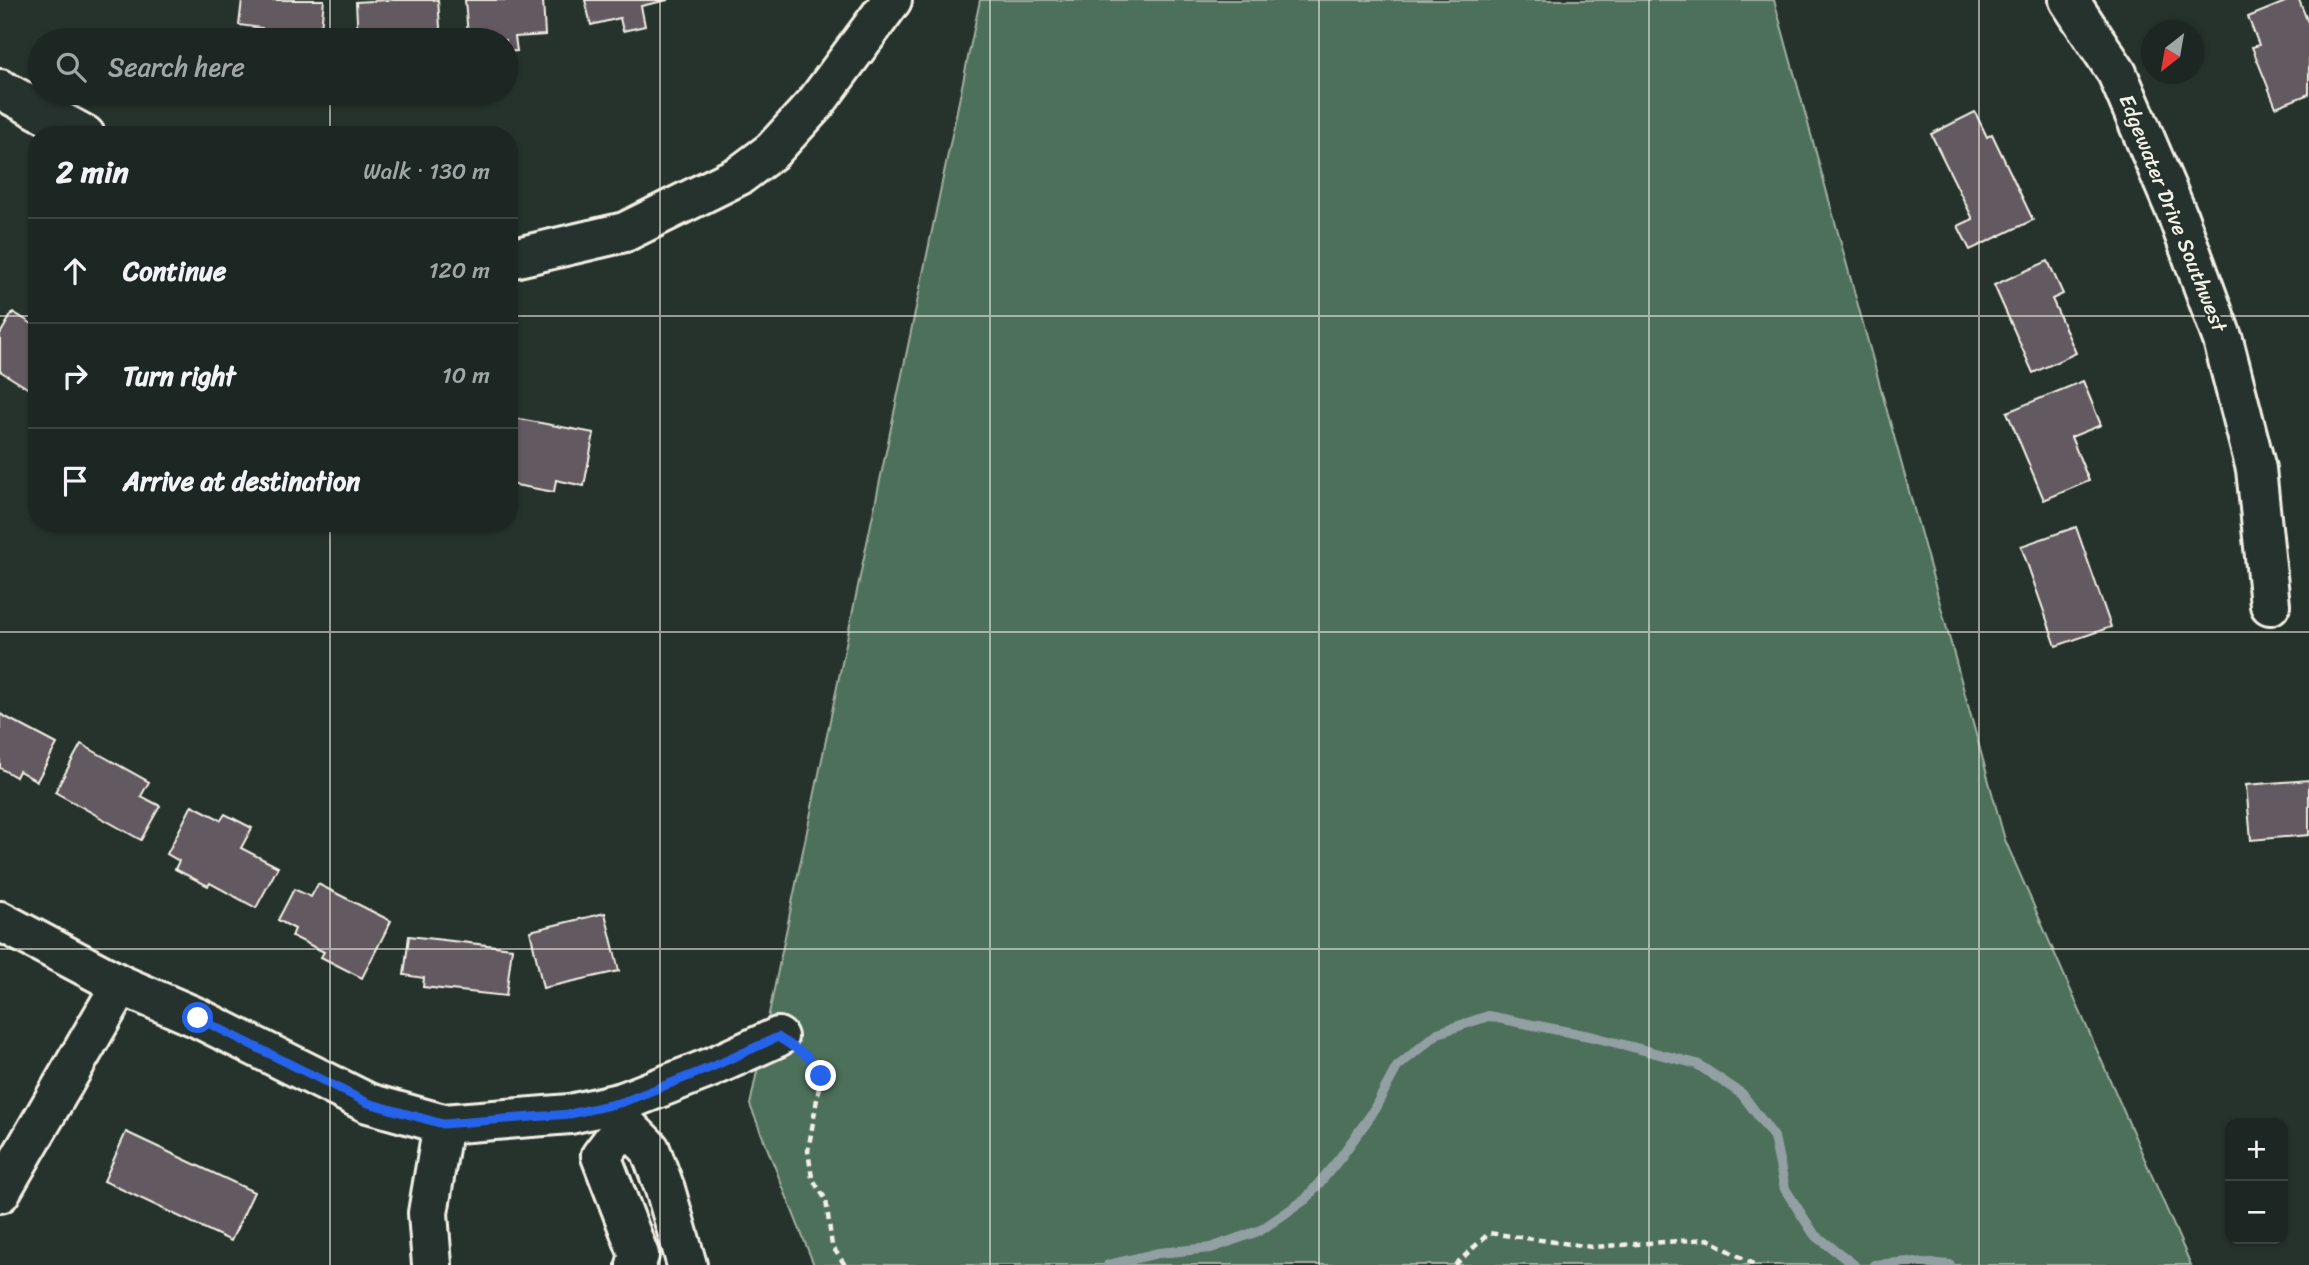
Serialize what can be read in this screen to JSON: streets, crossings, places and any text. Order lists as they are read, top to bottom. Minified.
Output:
{"streets":{"street":["Edgewater Drive Southwest"]},"north":"bottom left","page":{"search":"Search here","heading":["2 min","Walk · 130 m"],"list":[["Continue","120 m"],["Turn right","10 m"],"Arrive at destination"],"map_buttons":["+","−"]}}
